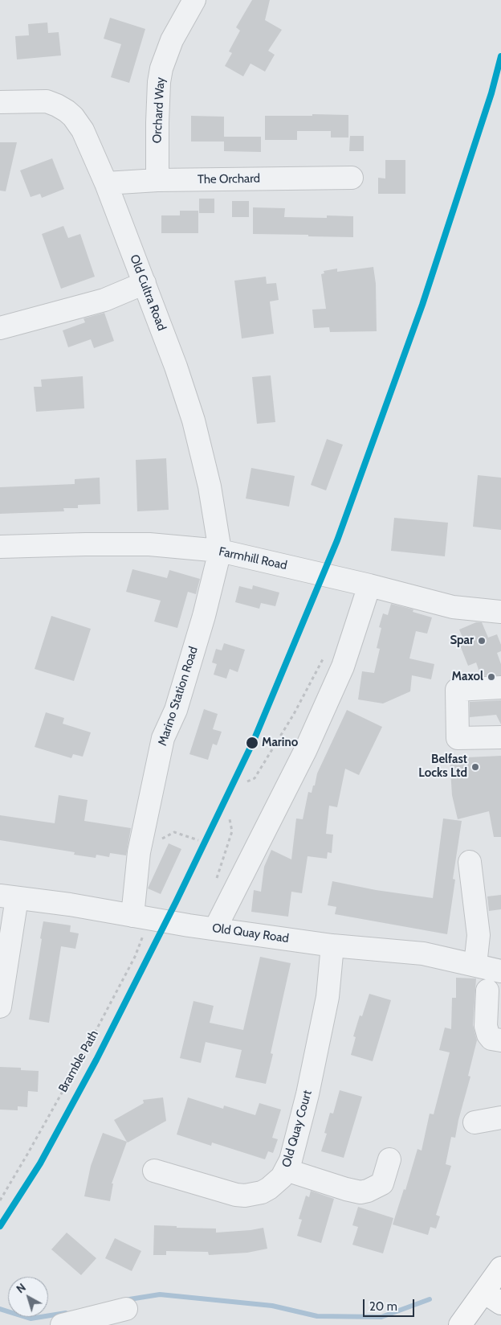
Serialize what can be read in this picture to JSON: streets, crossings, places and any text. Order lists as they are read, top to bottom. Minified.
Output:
{"streets":{"street":["Orchard Way","The Orchard","Old Cultra Road","Farmhill Road","Marino Station Road","Old Quay Road","Old Quay Court"],"path":["Bramble Path"]},"crossings":[["Orchard Way","The Orchard"],["The Orchard","Old Cultra Road"],["Old Cultra Road","Farmhill Road"],["Old Cultra Road","Marino Station Road"],["Farmhill Road","Marino Station Road"],["Marino Station Road","Old Quay Road"],["Marino Station Road","Bramble Path"],["Old Quay Road","Bramble Path"],["Old Quay Road","Old Quay Court"]],"places":["Spar","Maxol","Marino","Belfast Locks Ltd"],"scale_bar":"20 m","north":"top left"}
